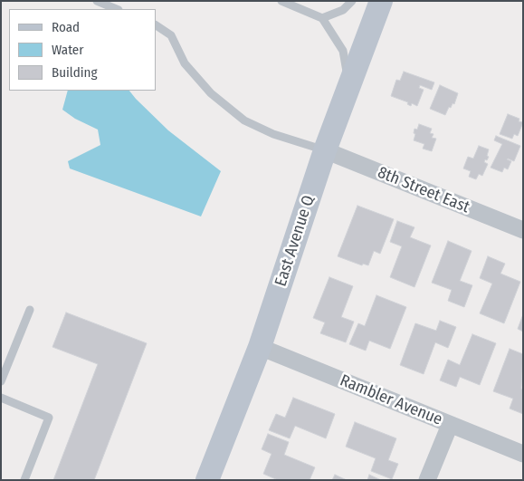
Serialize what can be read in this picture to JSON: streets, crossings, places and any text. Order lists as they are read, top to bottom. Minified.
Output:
{"streets":{"main road":["East Avenue Q"],"street":["8th Street East","Rambler Avenue"]},"crossings":[["8th Street East","East Avenue Q"],["East Avenue Q","Rambler Avenue"]],"legend":["Road","Water","Building"]}
